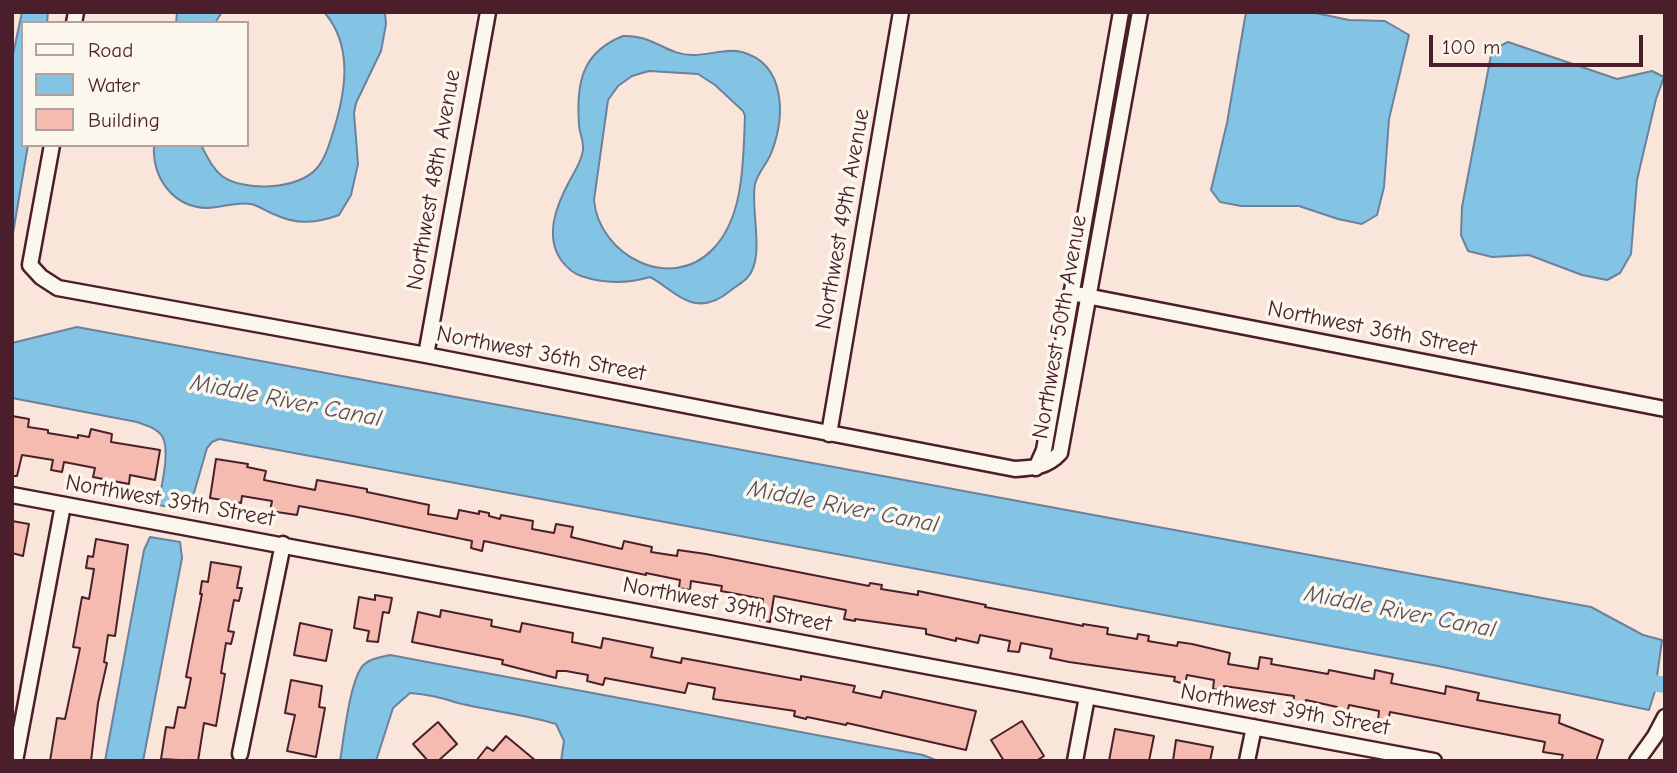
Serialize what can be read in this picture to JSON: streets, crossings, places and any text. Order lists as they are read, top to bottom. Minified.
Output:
{"streets":{"street":["Northwest 48th Avenue","Northwest 49th Avenue","Northwest 50th Avenue","Northwest 36th Street","Northwest 39th Street"]},"crossings":[["Northwest 48th Avenue","Northwest 36th Street"],["Northwest 49th Avenue","Northwest 36th Street"],["Northwest 50th Avenue","Northwest 36th Street"]],"water":["Middle River Canal"],"legend":["Road","Water","Building"],"scale_bar":"100 m"}
